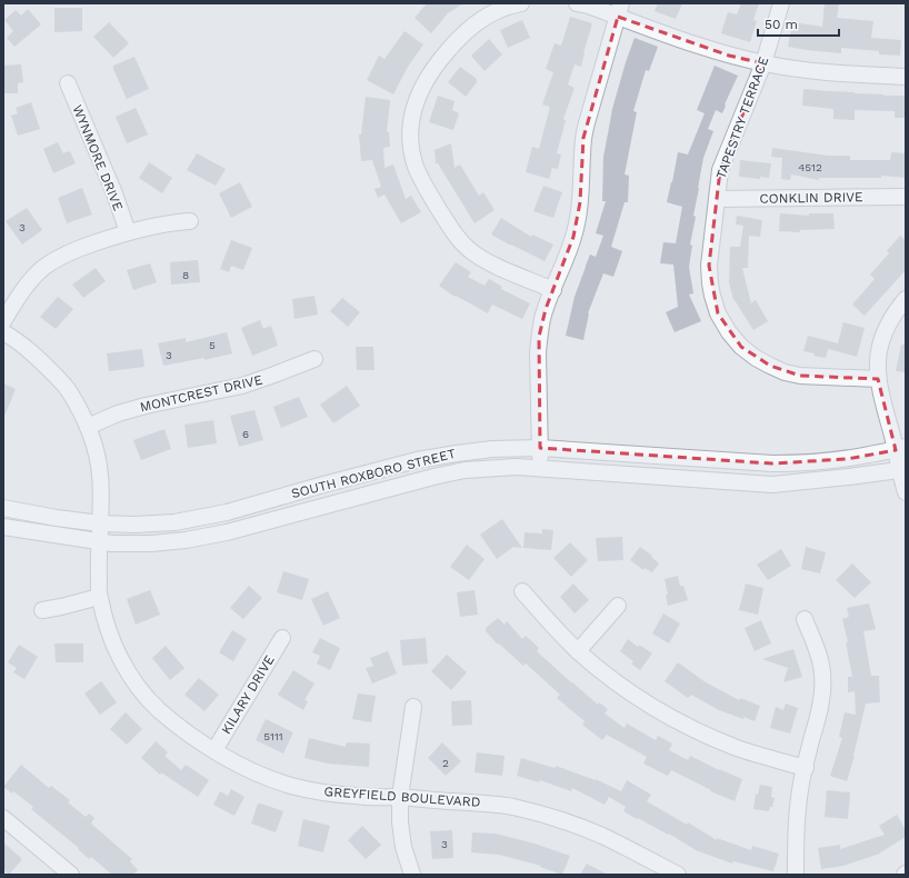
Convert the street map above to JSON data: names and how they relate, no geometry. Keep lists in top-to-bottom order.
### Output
{
  "streets": {
    "street": [
      "TAPESTRY TERRACE",
      "WYNMORE DRIVE",
      "CONKLIN DRIVE",
      "MONTCREST DRIVE",
      "SOUTH ROXBORO STREET",
      "KILARY DRIVE",
      "GREYFIELD BOULEVARD"
    ]
  },
  "crossings": [
    ["TAPESTRY TERRACE", "CONKLIN DRIVE"],
    ["MONTCREST DRIVE", "GREYFIELD BOULEVARD"],
    ["SOUTH ROXBORO STREET", "GREYFIELD BOULEVARD"],
    ["KILARY DRIVE", "GREYFIELD BOULEVARD"]
  ],
  "house_numbers": [
    "4512",
    "3",
    "8",
    "5",
    "3",
    "6",
    "5111",
    "2",
    "3"
  ],
  "scale_bar": "50 m"
}
